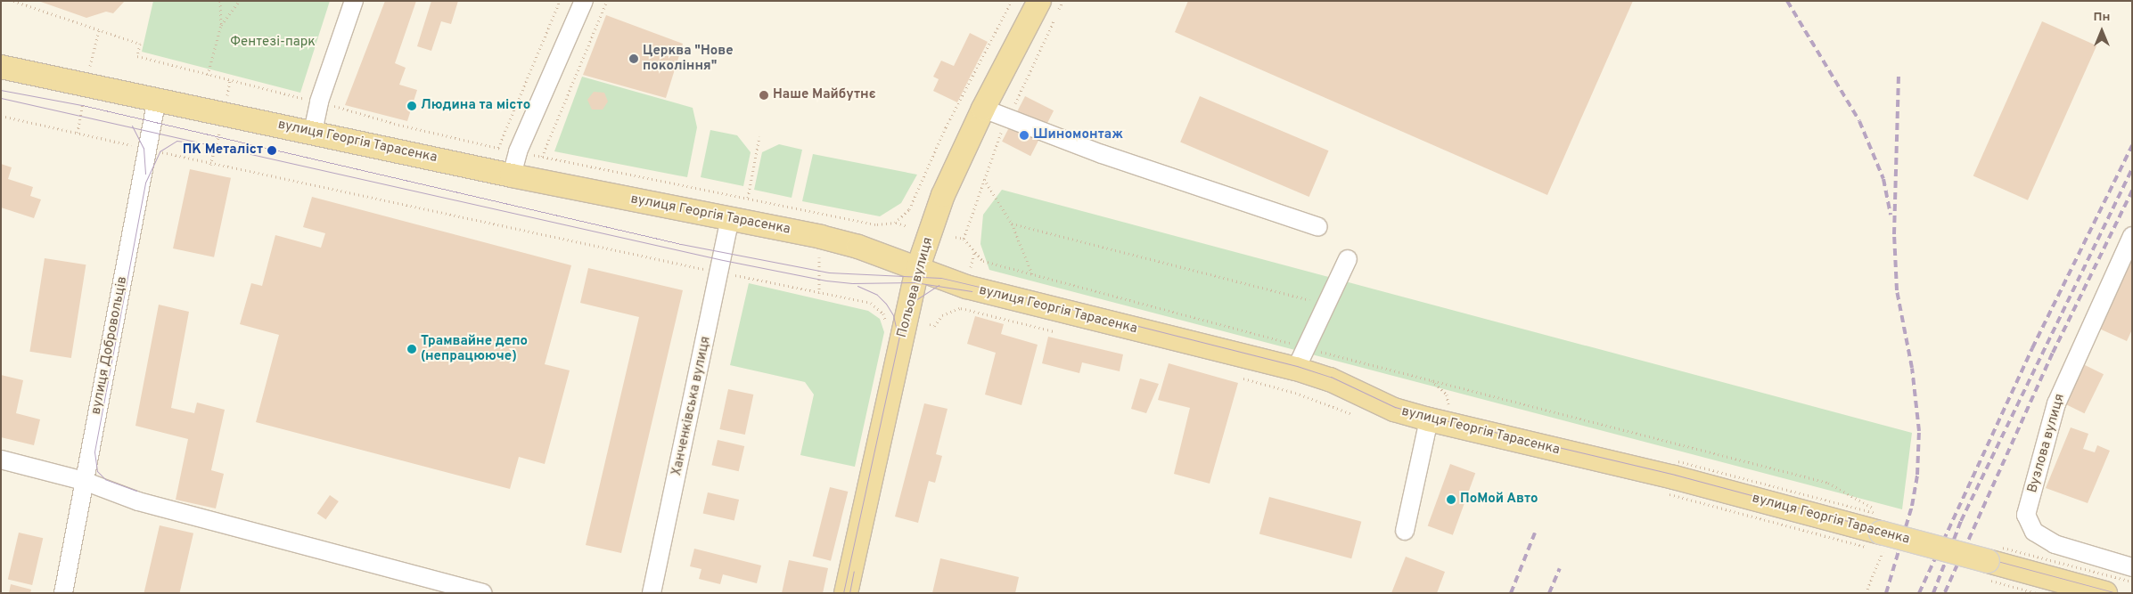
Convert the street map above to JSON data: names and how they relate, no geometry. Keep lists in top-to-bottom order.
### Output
{
  "streets": {
    "main road": ["вулиця Георгія Тарасенка", "Польова вулиця"],
    "street": ["вулиця Добровольців", "Ханченківська вулиця", "Вузлова вулиця"]
  },
  "crossings": [
    ["вулиця Георгія Тарасенка", "Польова вулиця"],
    ["вулиця Георгія Тарасенка", "вулиця Добровольців"],
    ["вулиця Георгія Тарасенка", "Ханченківська вулиця"]
  ],
  "parks": ["Фентезі-парк"],
  "places": [
    "Церква \"Нове покоління\"",
    "Наше Майбутнє",
    "Людина та місто",
    "Шиномонтаж",
    "ПК Металіст",
    "Трамвайне депо (непрацююче)",
    "ПоМой Авто"
  ],
  "north": "top"
}
